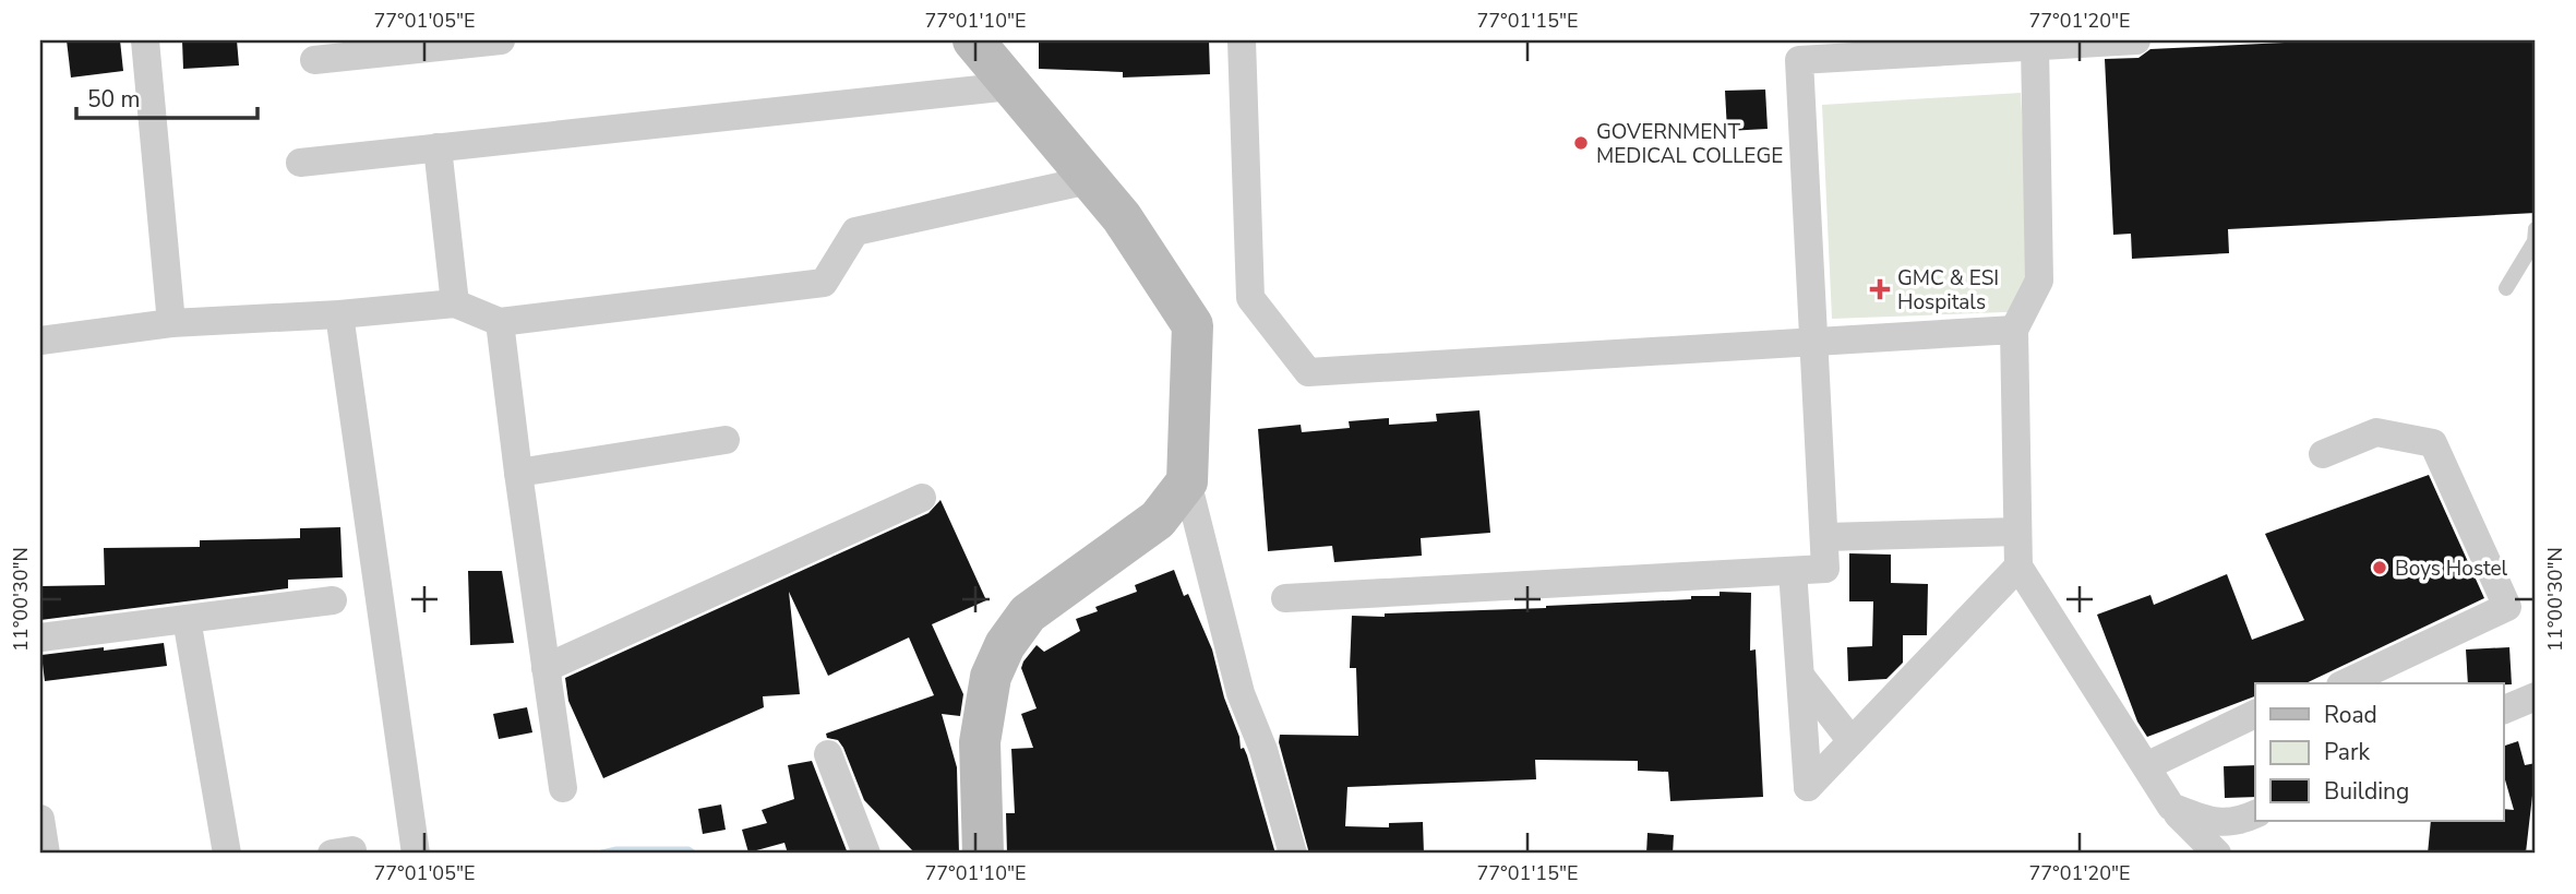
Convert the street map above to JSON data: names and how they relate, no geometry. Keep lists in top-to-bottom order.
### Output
{
  "places": {
    "other": ["GOVERNMENT MEDICAL COLLEGE", "Boys Hostel"],
    "health": ["GMC & ESI Hospitals"]
  },
  "legend": ["Road", "Park", "Building"],
  "scale_bar": "50 m",
  "coordinates": [
    "77°01'05\"E",
    "77°01'10\"E",
    "77°01'15\"E",
    "77°01'20\"E",
    "11°00'30\"N"
  ]
}
